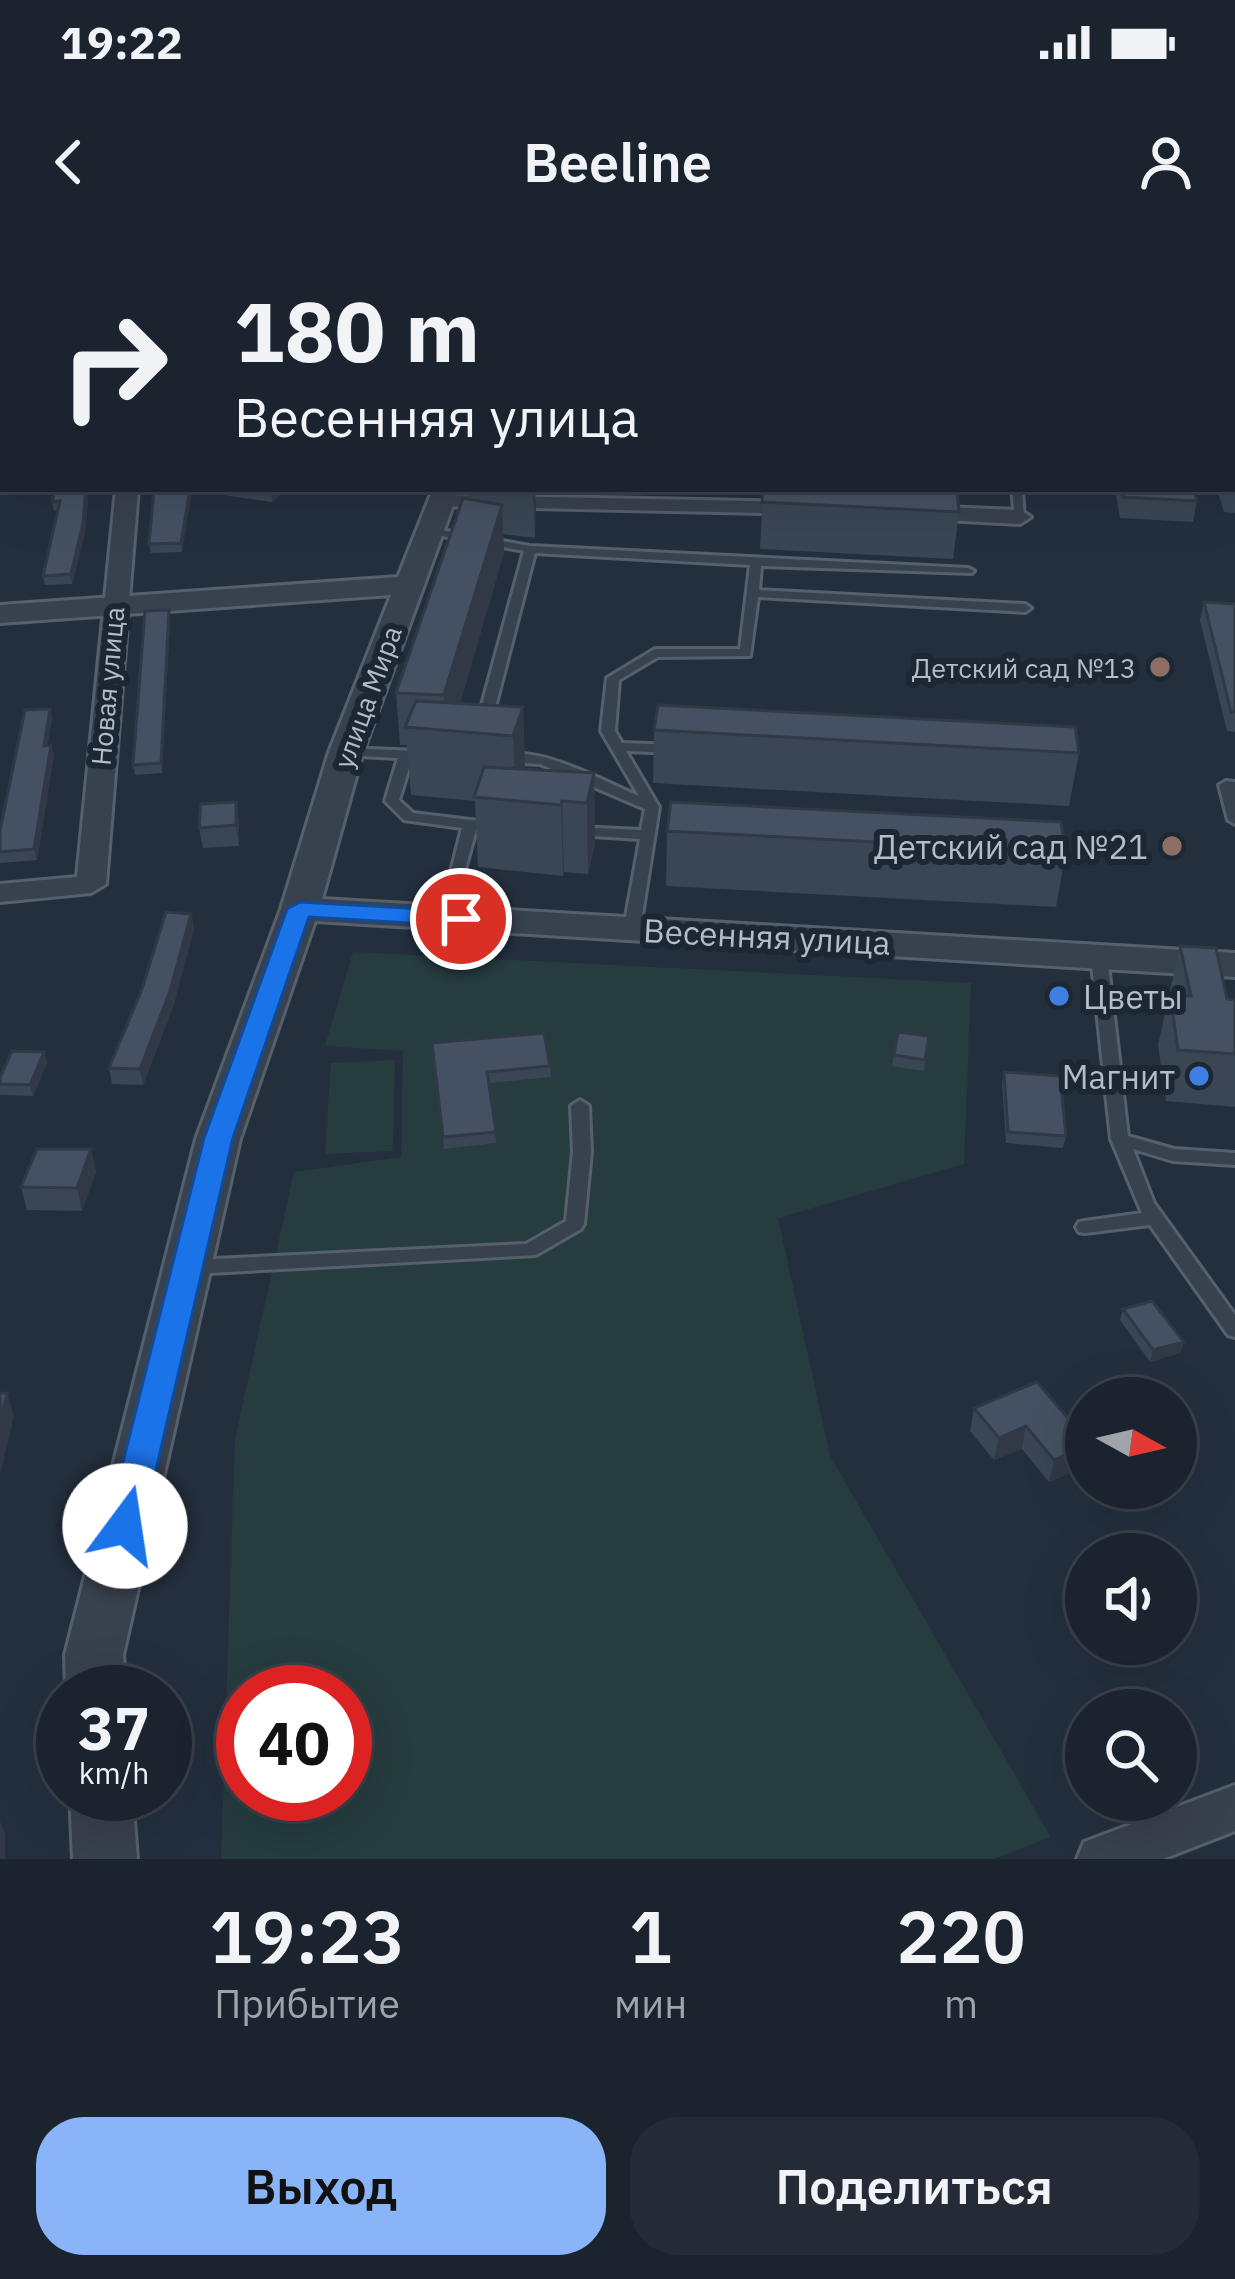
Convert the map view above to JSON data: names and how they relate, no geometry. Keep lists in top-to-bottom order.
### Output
{
  "streets": {
    "street": ["Новая улица", "улица Мира", "Весенняя улица"]
  },
  "crossings": [
    ["улица Мира", "Весенняя улица"]
  ],
  "places": [
    "Детский сад №13",
    "Детский сад №21",
    "Цветы",
    "Магнит"
  ],
  "north": "right",
  "page": {
    "status": "19:22",
    "header": "Beeline",
    "turn": ["180 m", "Весенняя улица"],
    "speed": "37 km/h",
    "limit": "40",
    "eta": [
      "19:23",
      "Прибытие",
      "1",
      "мин",
      "220",
      "m"
    ],
    "buttons": ["Выход", "Поделиться"]
  }
}
